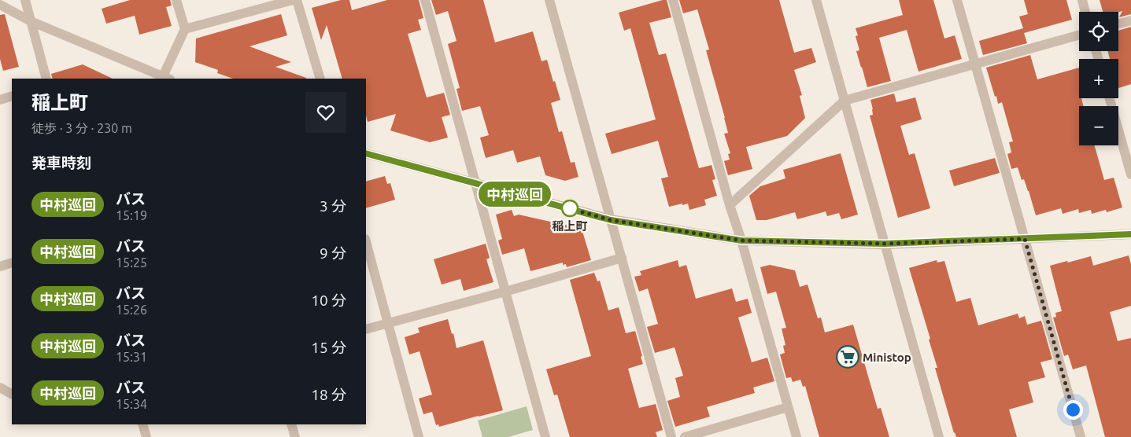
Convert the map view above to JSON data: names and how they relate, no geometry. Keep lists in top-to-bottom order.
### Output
{
  "places": {
    "other": ["稲上町"],
    "supermarket": ["Ministop"]
  },
  "lines": ["bus line 中村巡回"],
  "page": {
    "on_map": "中村巡回",
    "map_buttons": ["+", "−"],
    "heading": [
      ["稲上町", "徒歩 · 3 分 · 230 m"],
      "発車時刻"
    ],
    "list": [
      {
        "mark": "中村巡回",
        "name": "バス",
        "note": "15:19",
        "value": "3 分"
      },
      {
        "mark": "中村巡回",
        "name": "バス",
        "note": "15:25",
        "value": "9 分"
      },
      {
        "mark": "中村巡回",
        "name": "バス",
        "note": "15:26",
        "value": "10 分"
      },
      {
        "mark": "中村巡回",
        "name": "バス",
        "note": "15:31",
        "value": "15 分"
      },
      {
        "mark": "中村巡回",
        "name": "バス",
        "note": "15:34",
        "value": "18 分"
      }
    ]
  }
}
